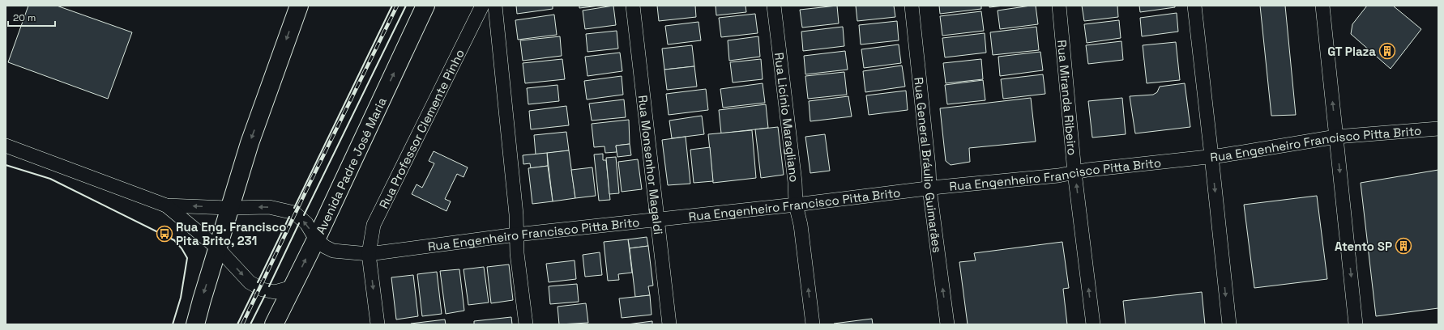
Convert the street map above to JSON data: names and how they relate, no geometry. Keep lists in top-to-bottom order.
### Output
{
  "streets": {
    "main road": ["Avenida Padre José Maria"],
    "street": [
      "Rua Miranda Ribeiro",
      "Rua Licínio Maragliano",
      "Rua Professor Clemente Pinho",
      "Rua Engenheiro Francisco Pitta Brito",
      "Rua Monsenhor Magaldi",
      "Rua General Bráulio Guimarães"
    ]
  },
  "crossings": [
    ["Rua Miranda Ribeiro", "Rua Engenheiro Francisco Pitta Brito"],
    ["Rua Licínio Maragliano", "Rua Engenheiro Francisco Pitta Brito"],
    ["Rua Professor Clemente Pinho", "Rua Engenheiro Francisco Pitta Brito"],
    ["Rua Engenheiro Francisco Pitta Brito", "Avenida Padre José Maria"],
    ["Rua Engenheiro Francisco Pitta Brito", "Rua Monsenhor Magaldi"],
    ["Rua Engenheiro Francisco Pitta Brito", "Rua General Bráulio Guimarães"]
  ],
  "one_way": ["Rua Miranda Ribeiro", "Rua Licínio Maragliano", "Rua General Bráulio Guimarães"],
  "places": {
    "building": ["GT Plaza", "Atento SP"],
    "bus stop": ["Rua Eng. Francisco Pita Brito, 231"]
  },
  "scale_bar": "20 m"
}
